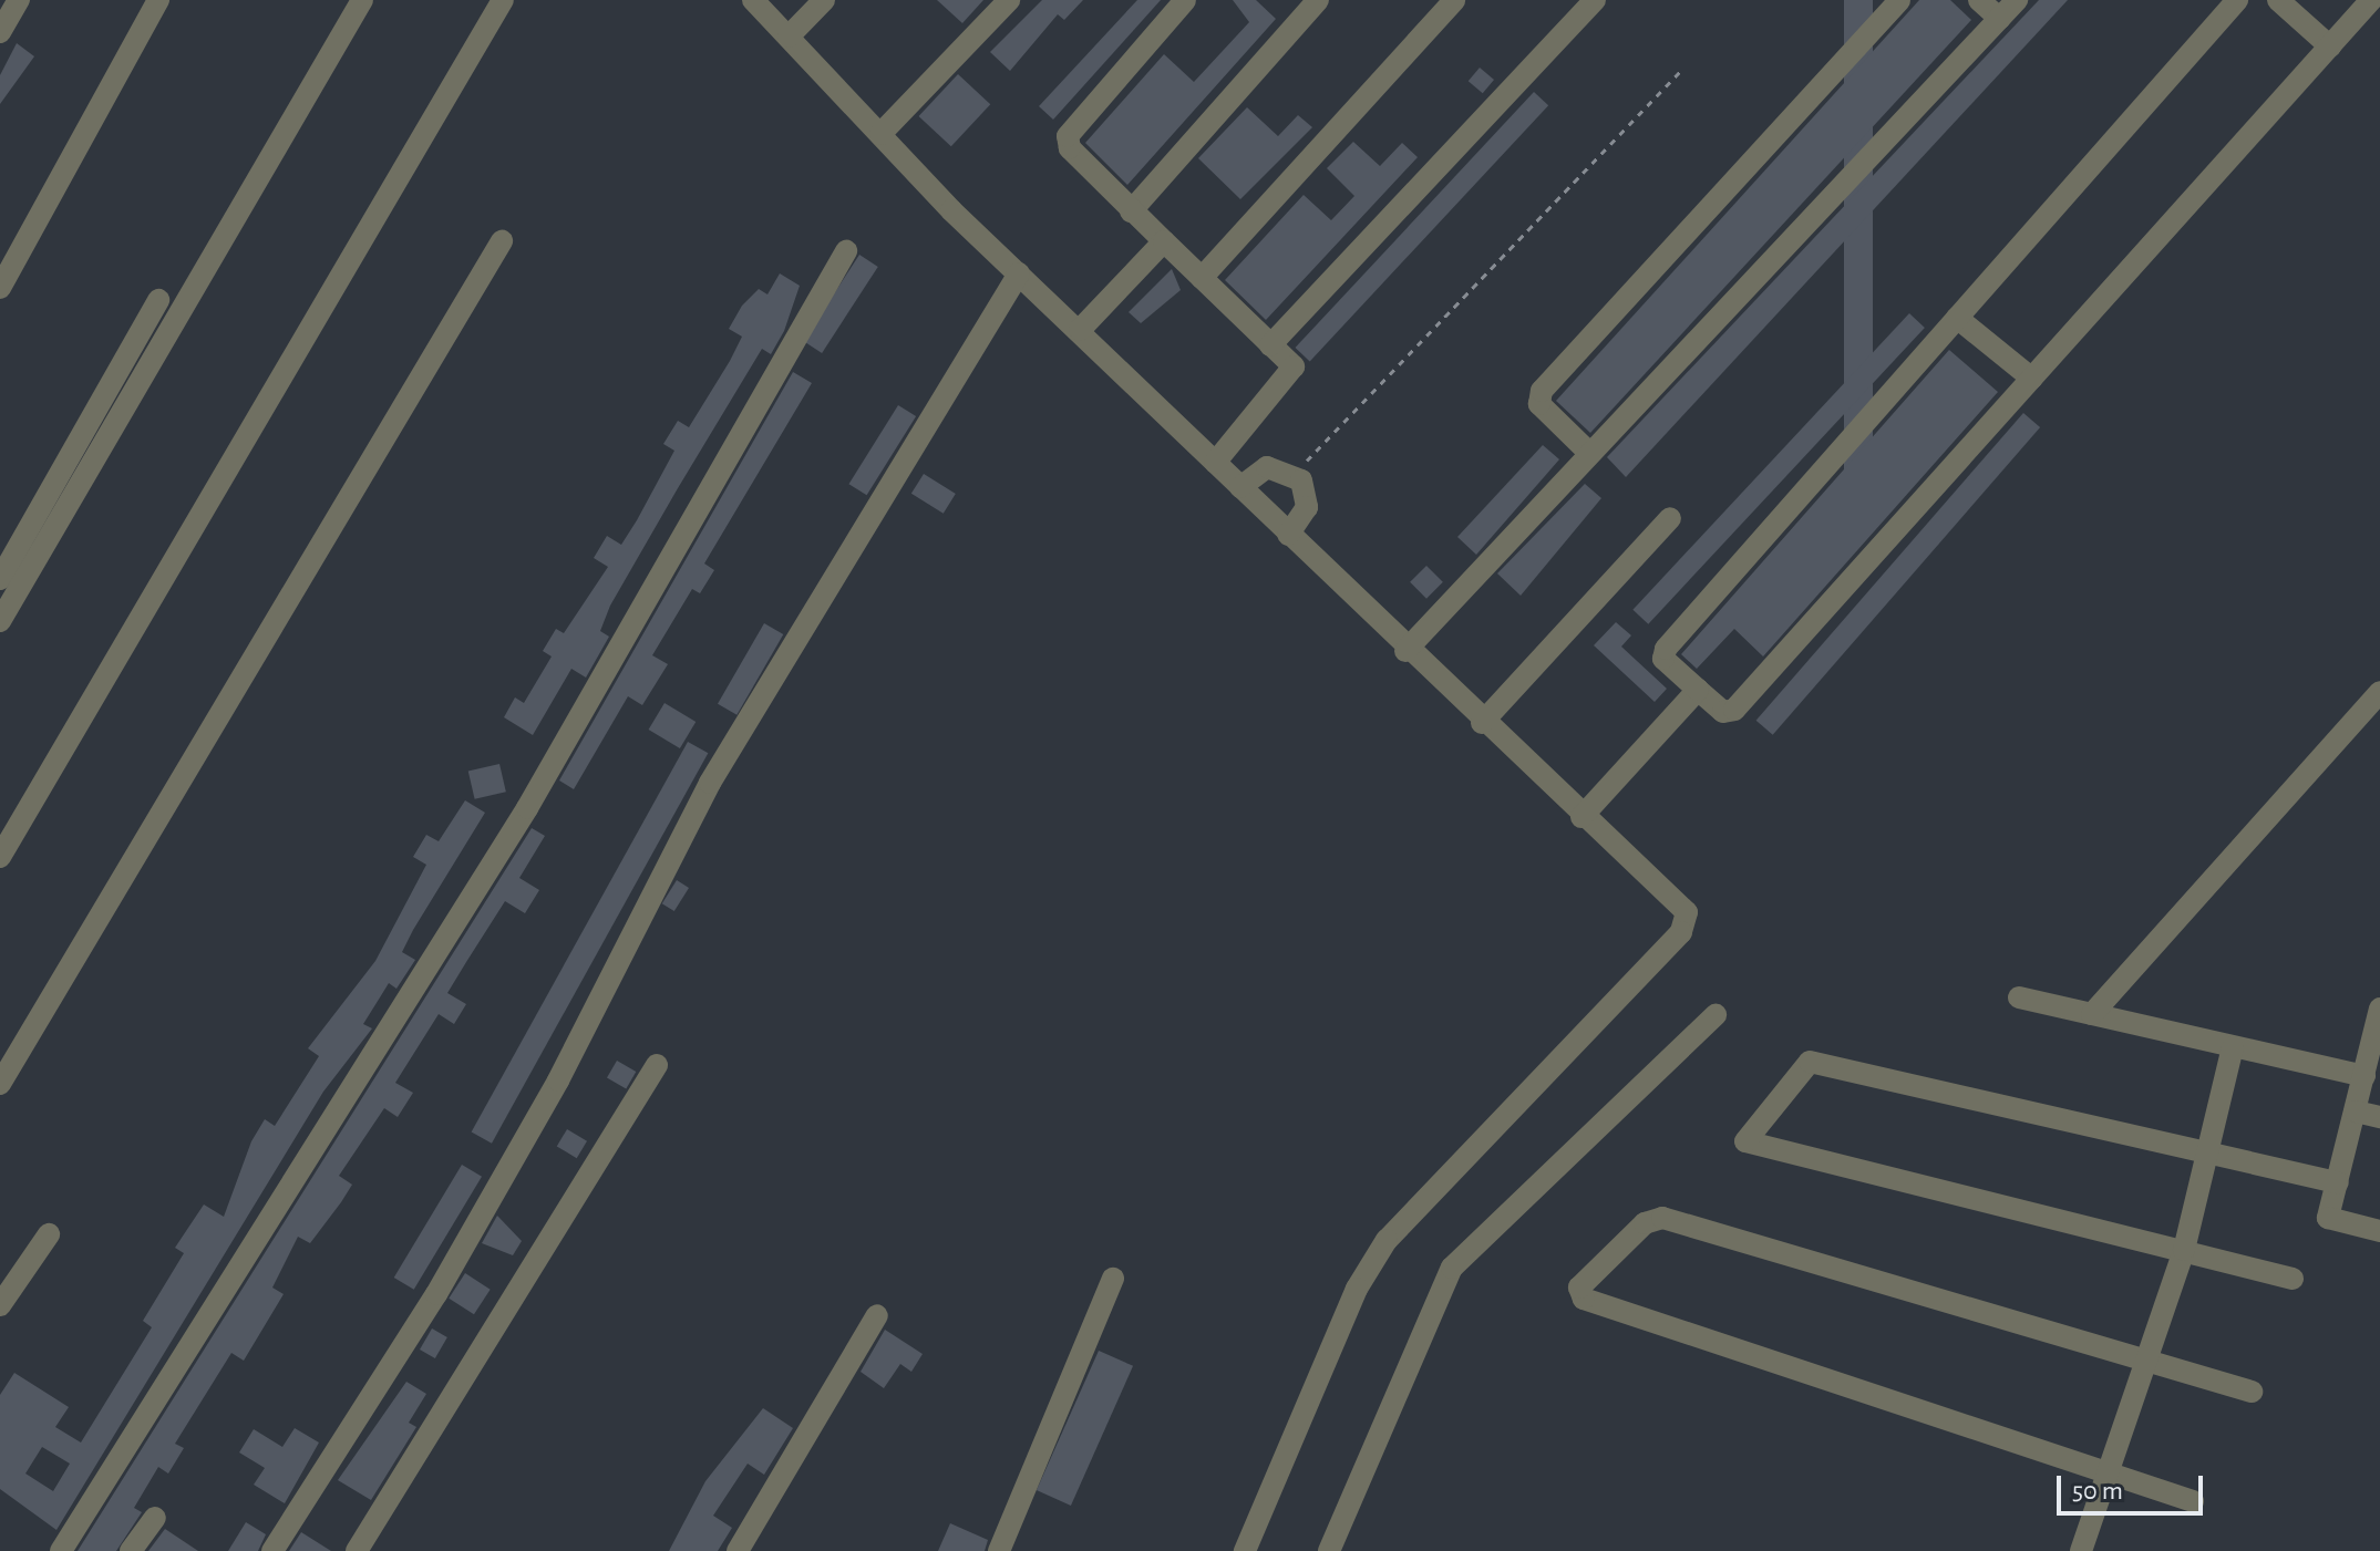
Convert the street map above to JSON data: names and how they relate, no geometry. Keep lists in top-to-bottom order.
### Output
{
  "scale_bar": "50 m"
}
